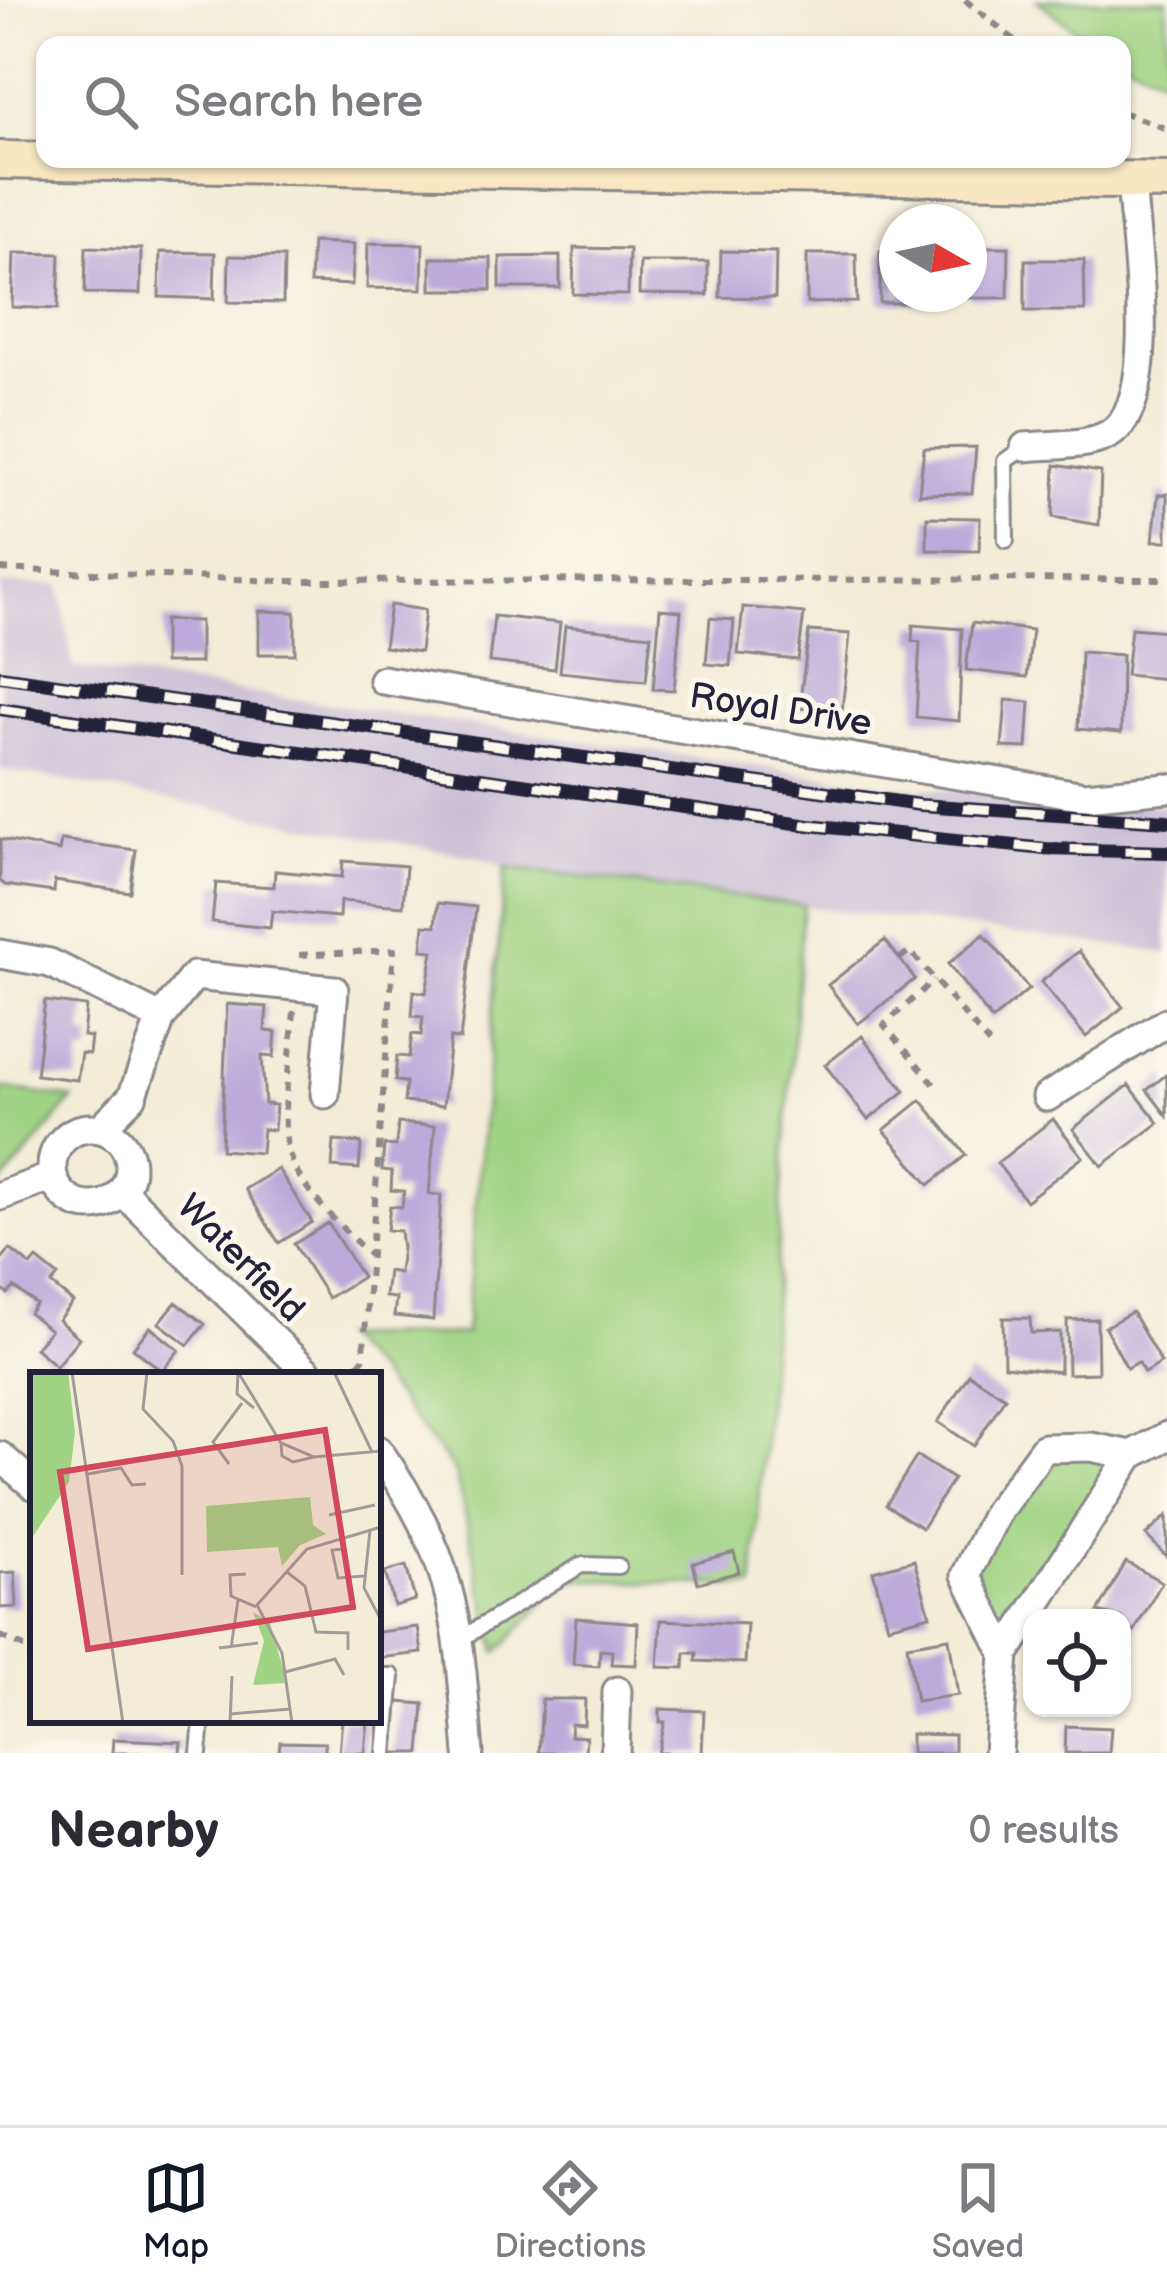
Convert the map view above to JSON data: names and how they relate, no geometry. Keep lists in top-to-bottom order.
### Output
{
  "streets": {
    "street": ["Royal Drive", "Waterfield"]
  },
  "north": "right",
  "page": {
    "search": "Search here",
    "heading": ["Nearby", "0 results"],
    "nav": ["Map", "Directions", "Saved"]
  }
}
